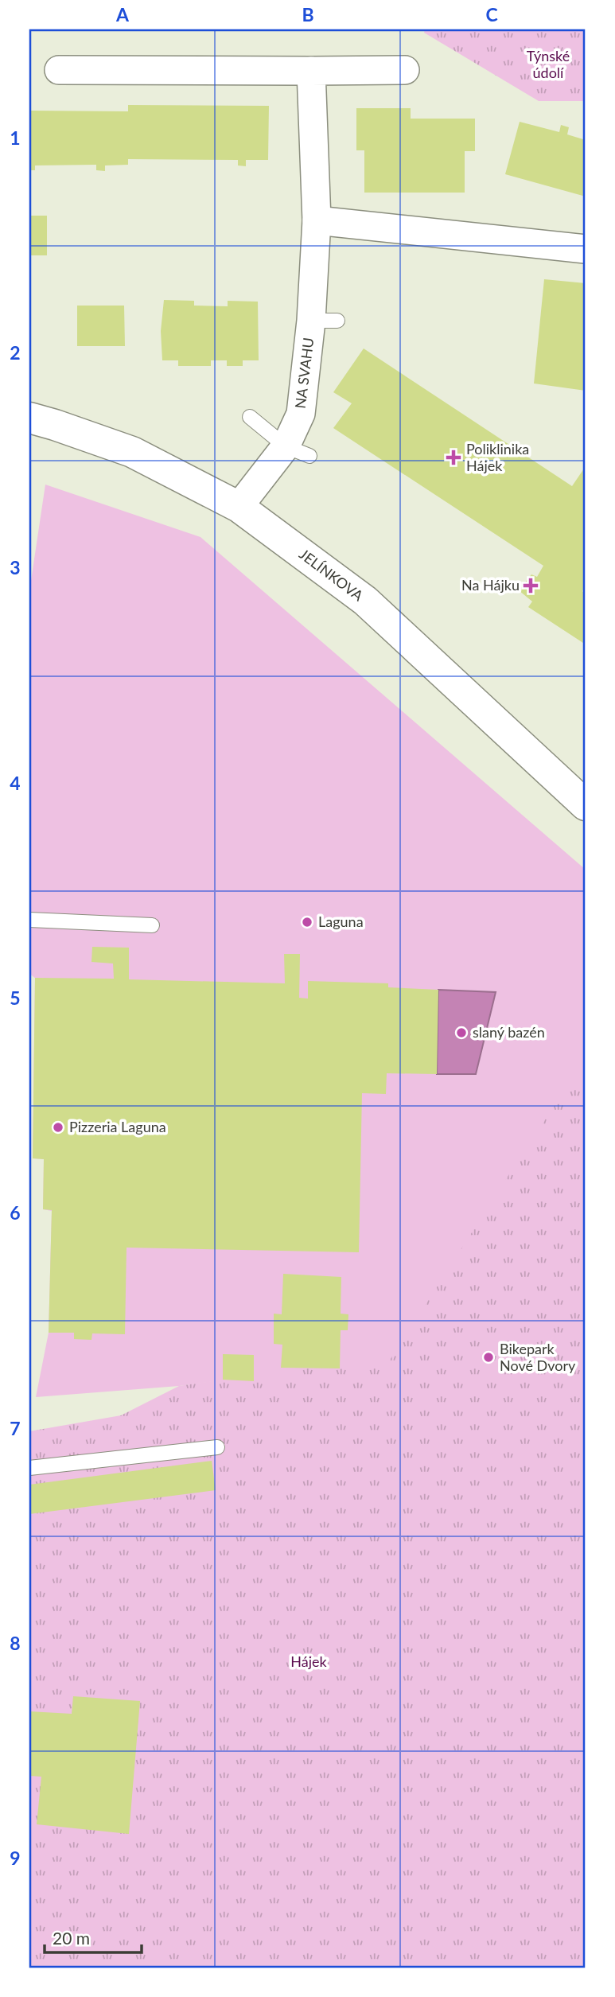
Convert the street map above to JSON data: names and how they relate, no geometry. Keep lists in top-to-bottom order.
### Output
{
  "streets": {
    "street": ["NA SVAHU", "JELÍNKOVA"]
  },
  "crossings": [
    ["NA SVAHU", "JELÍNKOVA"]
  ],
  "parks": ["Týnské údolí", "Hájek"],
  "places": {
    "health": ["Poliklinika Hájek", "Na Hájku"],
    "other": [
      "Laguna",
      "slaný bazén",
      "Pizzeria Laguna",
      "Bikepark Nové Dvory"
    ]
  },
  "scale_bar": "20 m",
  "grid": {
    "columns": ["A", "B", "C"],
    "rows": [
      "1",
      "2",
      "3",
      "4",
      "5",
      "6",
      "7",
      "8",
      "9"
    ]
  }
}
